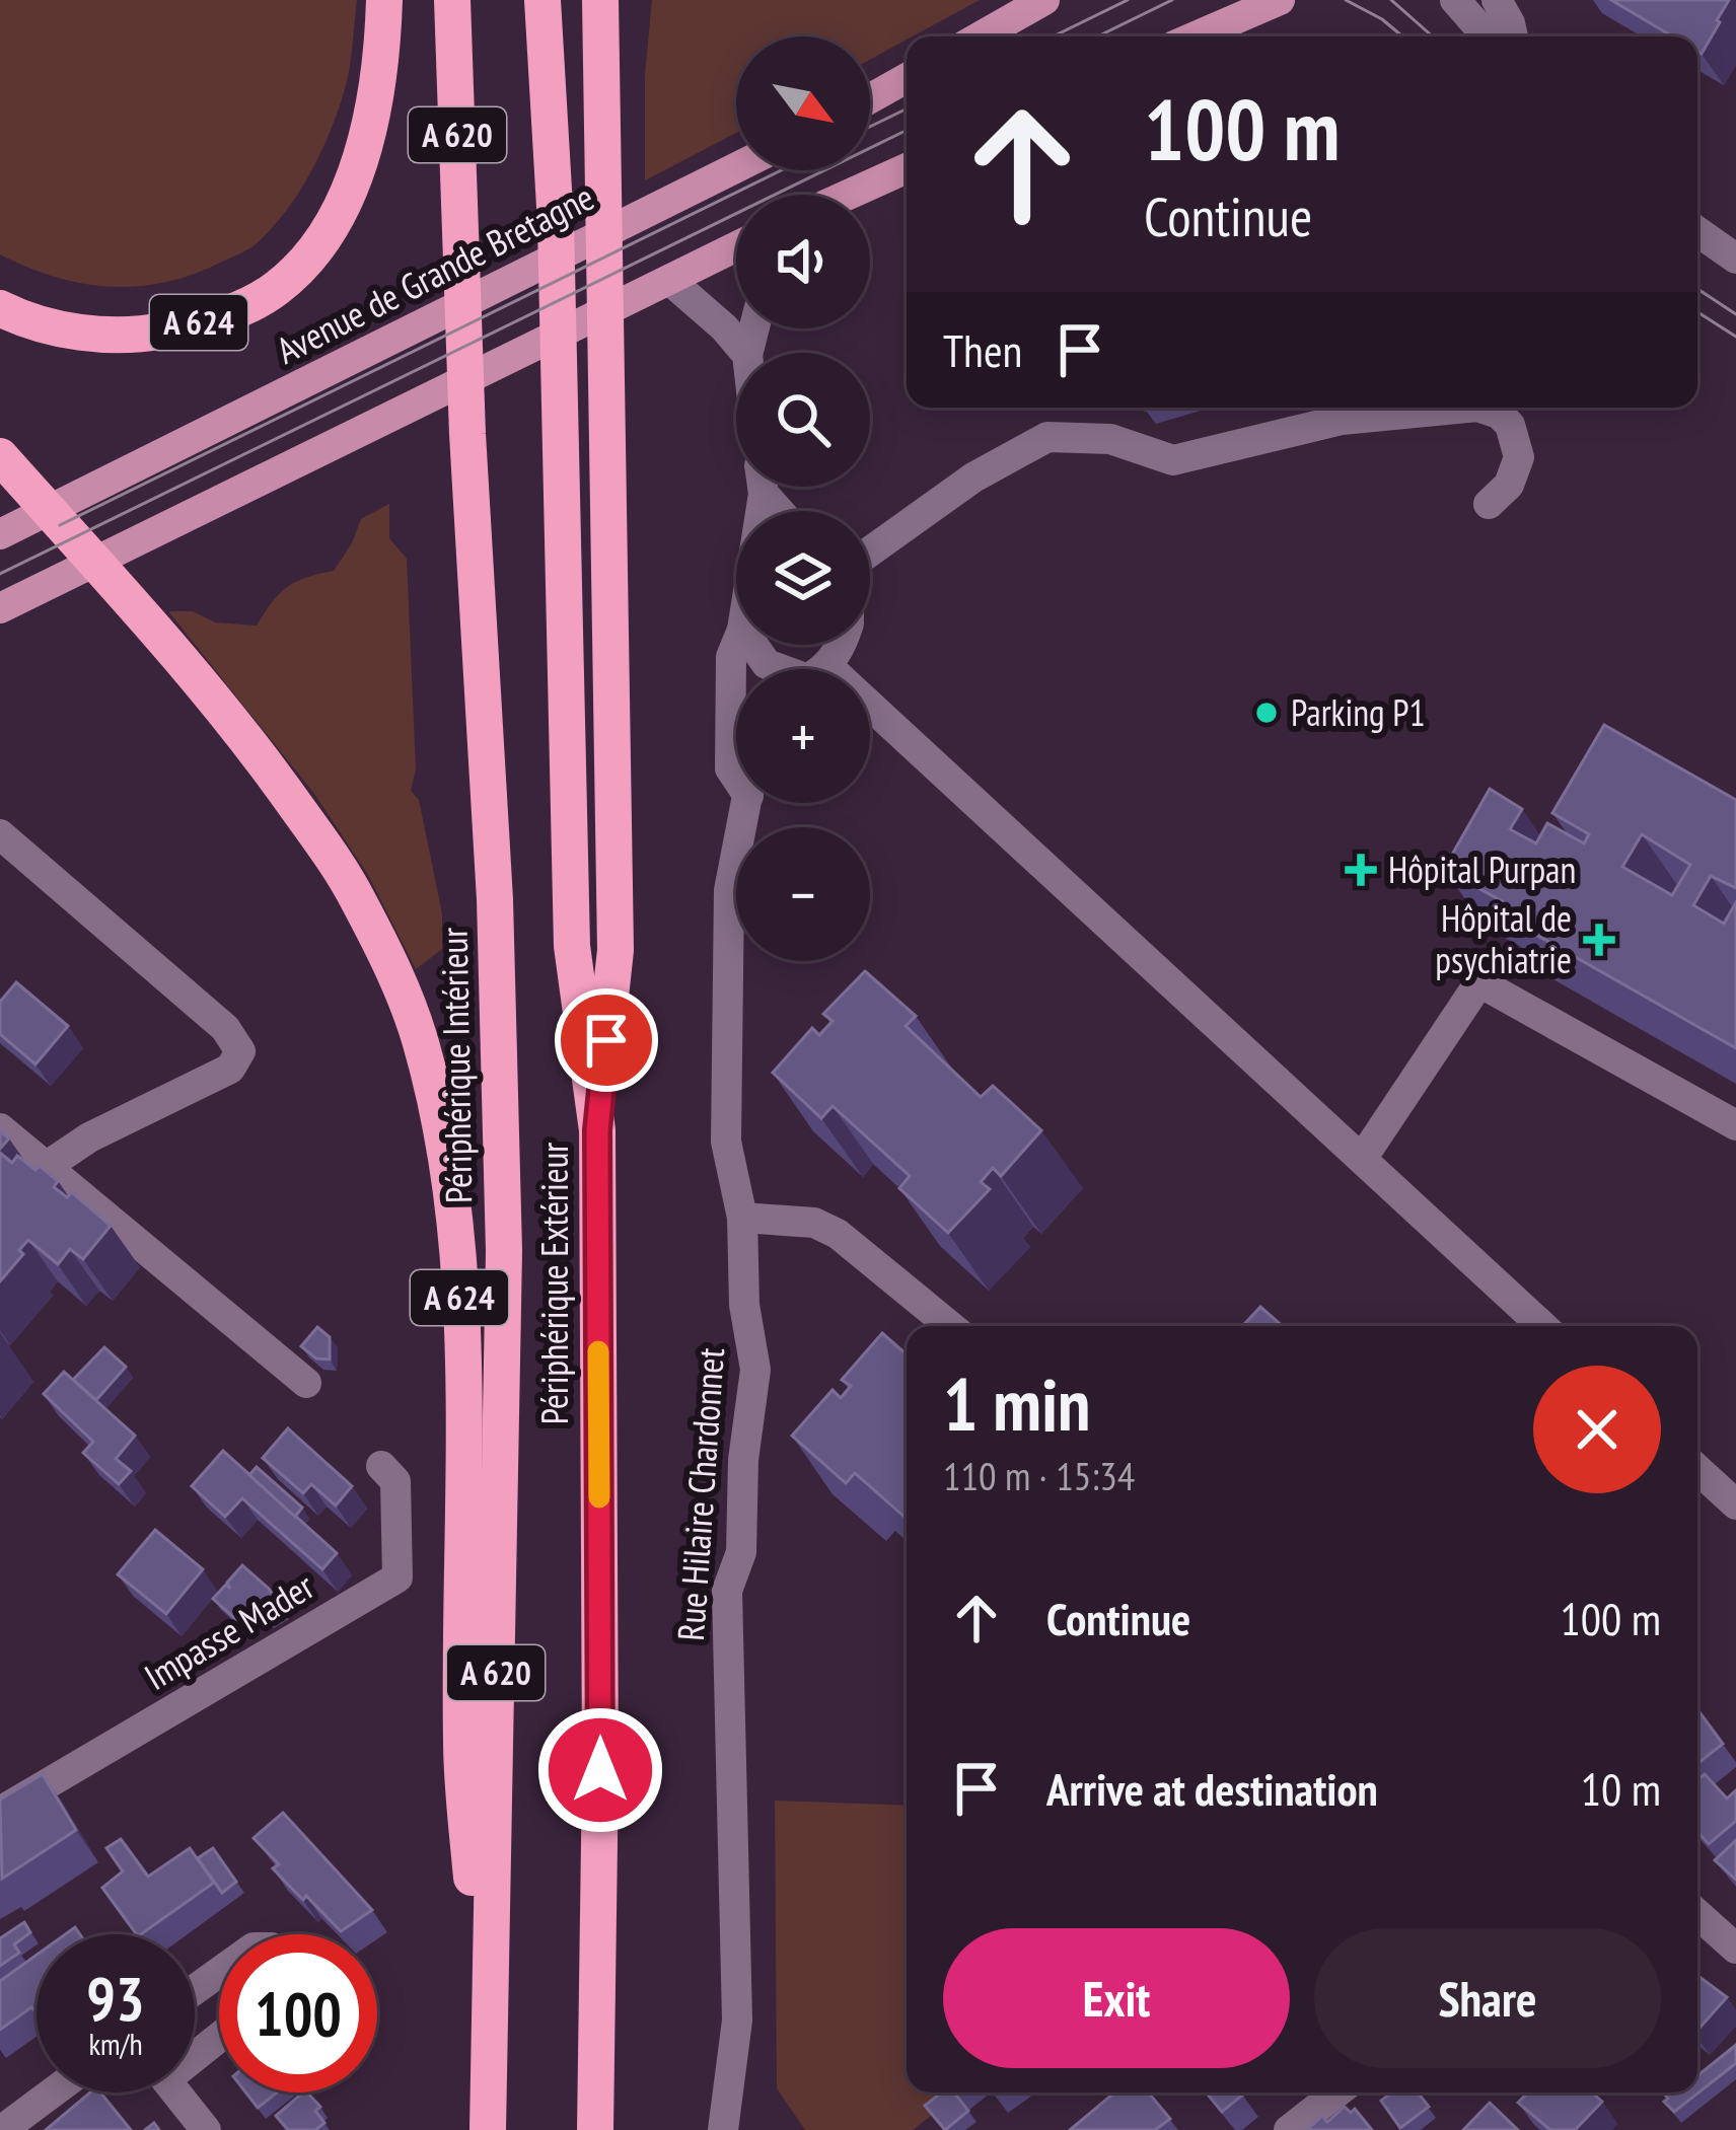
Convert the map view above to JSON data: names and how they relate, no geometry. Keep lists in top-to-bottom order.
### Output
{
  "streets": {
    "highway": [
      "A 620",
      "A 624",
      "Périphérique Intérieur",
      "Périphérique Extérieur"
    ],
    "main road": ["Avenue de Grande Bretagne"],
    "street": ["Rue Hilaire Chardonnet", "Impasse Mader"]
  },
  "crossings": [
    ["A 624", "Périphérique Intérieur"]
  ],
  "places": {
    "other": ["Parking P1"],
    "health": ["Hôpital Purpan", "Hôpital de psychiatrie"]
  },
  "north": "bottom right",
  "page": {
    "map_buttons": ["+", "−"],
    "turn": ["100 m", "Continue"],
    "then": "Then",
    "heading": ["1 min", "110 m · 15:34"],
    "list": [
      {
        "name": "Continue",
        "value": "100 m"
      },
      {
        "name": "Arrive at destination",
        "value": "10 m"
      }
    ],
    "buttons": ["Exit", "Share"],
    "speed": "93 km/h",
    "limit": "100"
  }
}
